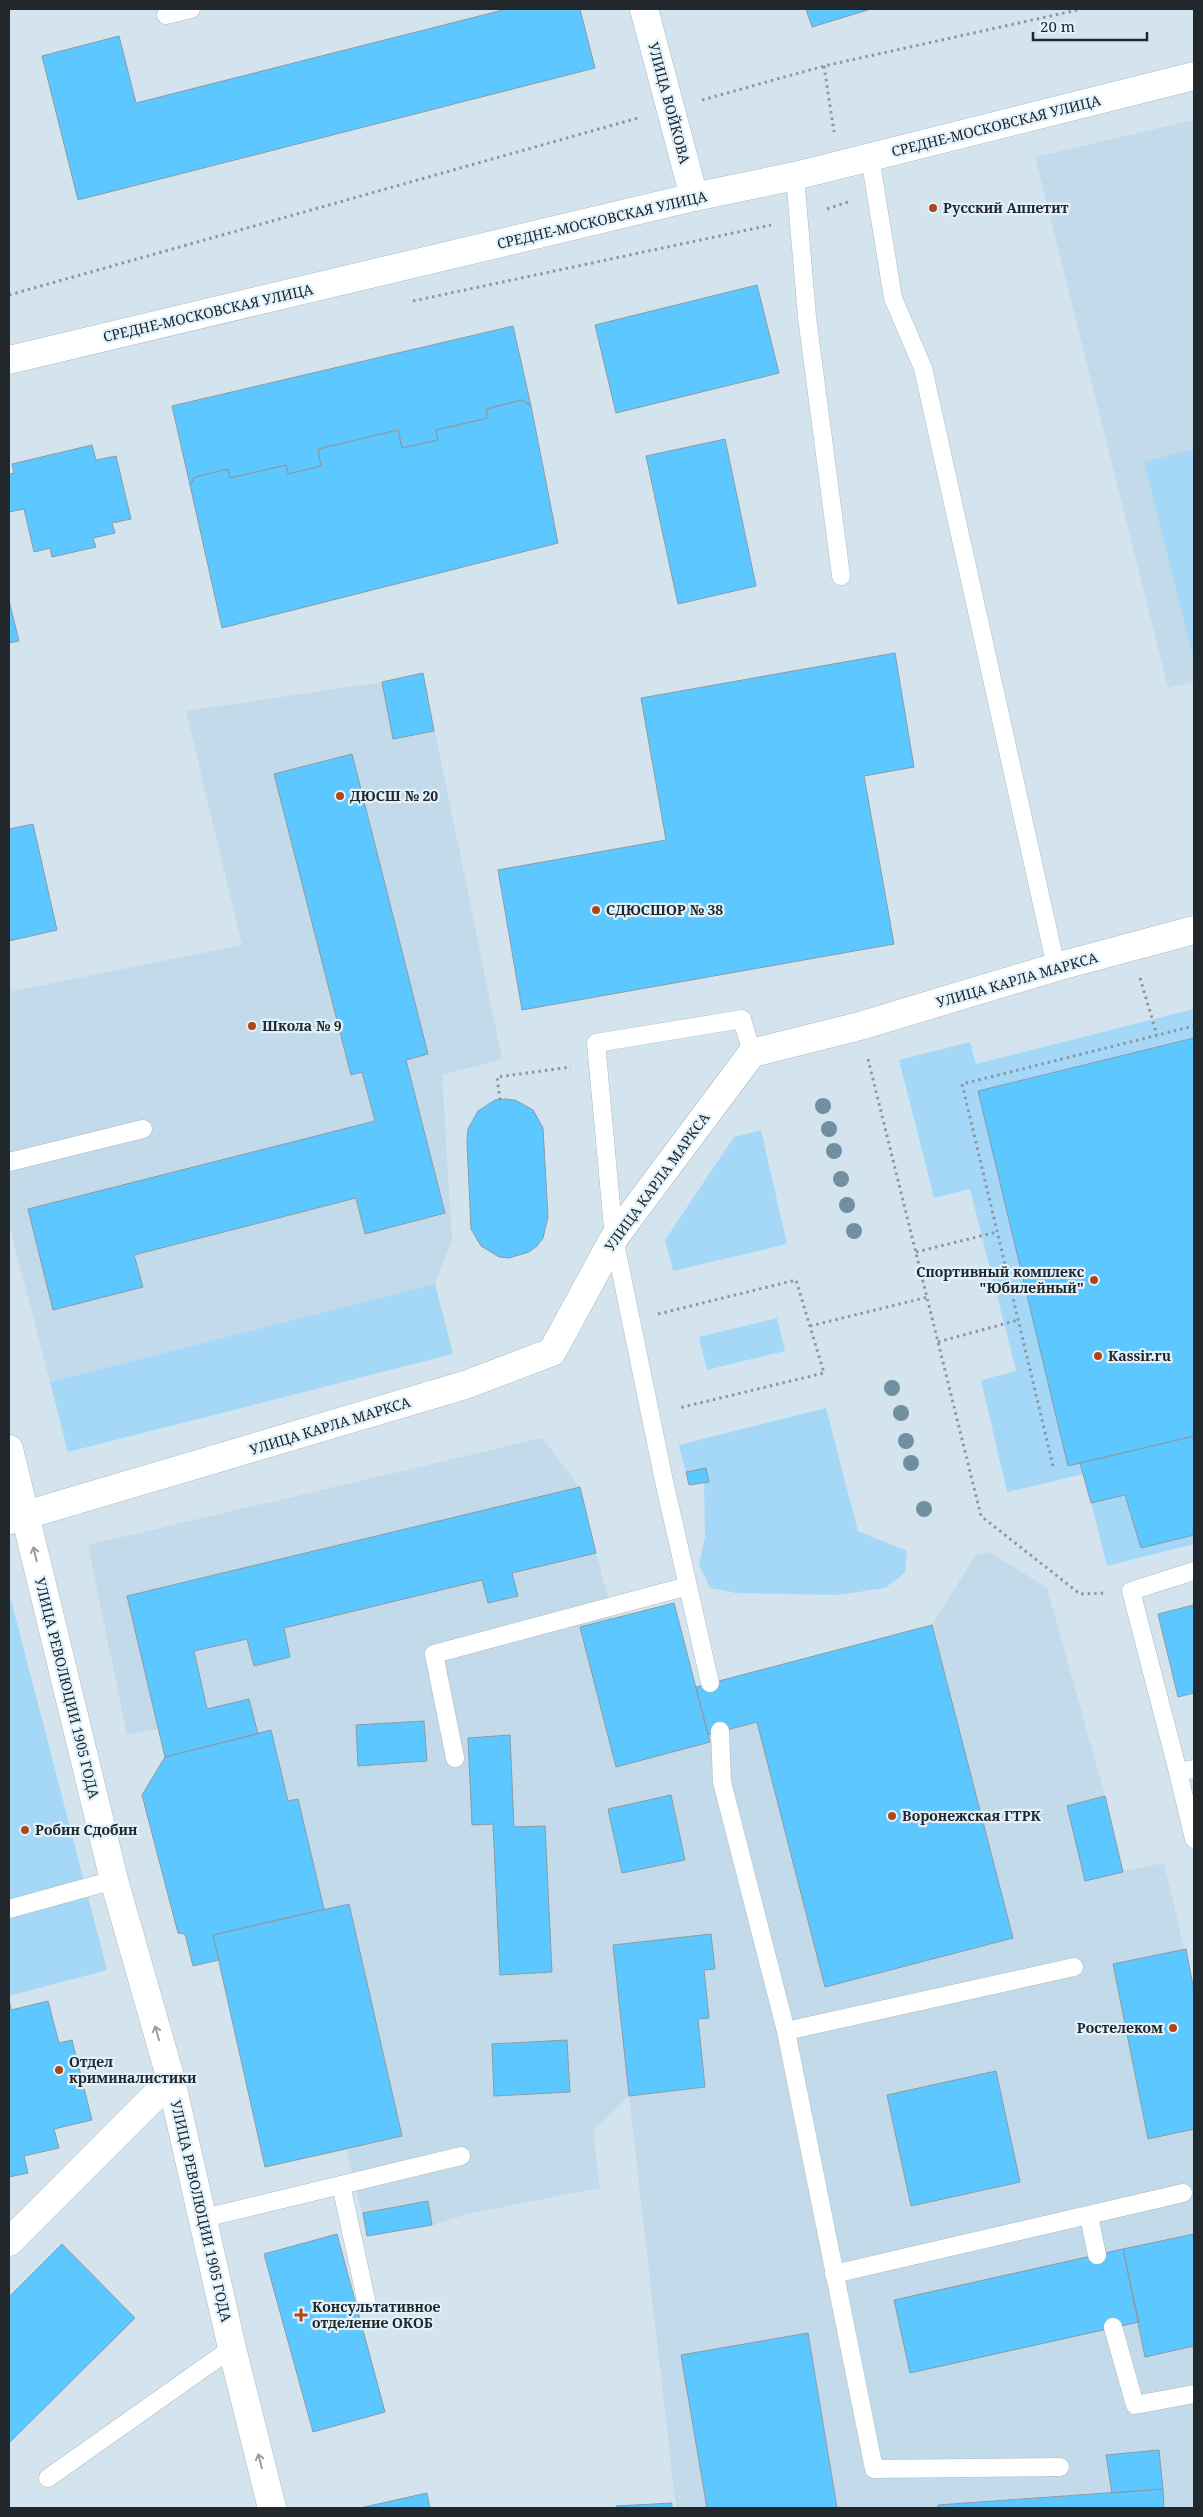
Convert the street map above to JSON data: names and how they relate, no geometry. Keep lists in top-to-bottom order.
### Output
{
  "streets": {
    "street": [
      "УЛИЦА ВОЙКОВА",
      "СРЕДНЕ-МОСКОВСКАЯ УЛИЦА",
      "УЛИЦА КАРЛА МАРКСА",
      "УЛИЦА РЕВОЛЮЦИИ 1905 ГОДА"
    ]
  },
  "crossings": [
    ["УЛИЦА ВОЙКОВА", "СРЕДНЕ-МОСКОВСКАЯ УЛИЦА"],
    ["УЛИЦА КАРЛА МАРКСА", "УЛИЦА РЕВОЛЮЦИИ 1905 ГОДА"]
  ],
  "one_way": ["УЛИЦА РЕВОЛЮЦИИ 1905 ГОДА"],
  "places": {
    "other": [
      "Русский Аппетит",
      "ДЮСШ № 20",
      "СДЮСШОР № 38",
      "Школа № 9",
      "Спортивный комплекс \"Юбилейный\"",
      "Kassir.ru",
      "Воронежская ГТРК",
      "Робин Сдобин",
      "Ростелеком",
      "Отдел криминалистики"
    ],
    "health": ["Консультативное отделение ОКОБ"]
  },
  "scale_bar": "20 m"
}
